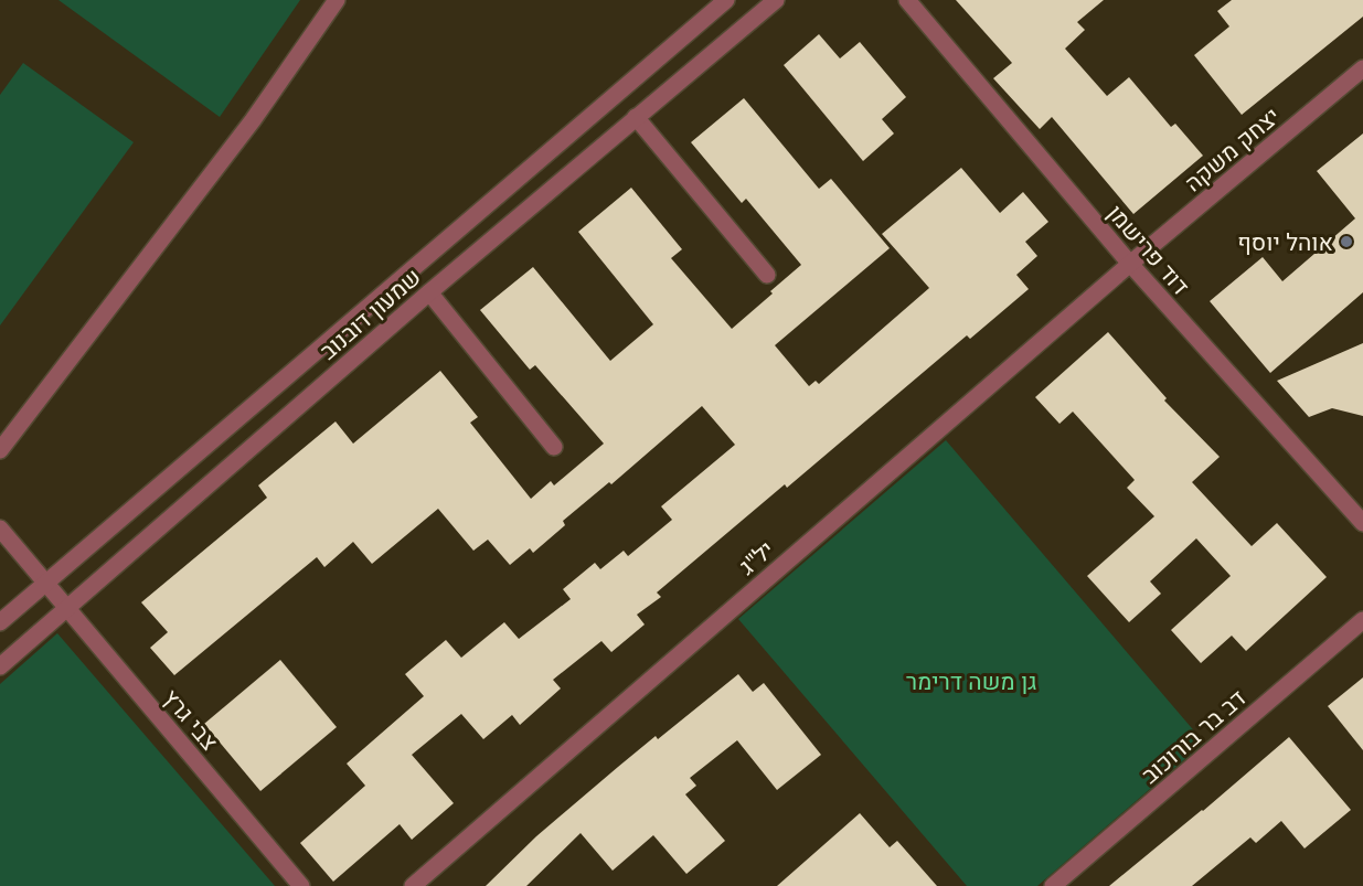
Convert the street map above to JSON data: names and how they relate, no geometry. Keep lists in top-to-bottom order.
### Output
{
  "streets": {
    "street": [
      "יצחק משקה",
      "דוד פרישמן",
      "שמעון דובנוב",
      "יל\"ג",
      "צבי גרץ",
      "דב בר בורוכוב"
    ]
  },
  "crossings": [
    ["יצחק משקה", "דוד פרישמן"],
    ["יצחק משקה", "יל\"ג"],
    ["דוד פרישמן", "יל\"ג"],
    ["שמעון דובנוב", "צבי גרץ"]
  ],
  "parks": ["גן משה דרימר"],
  "places": ["אוהל יוסף"]
}
